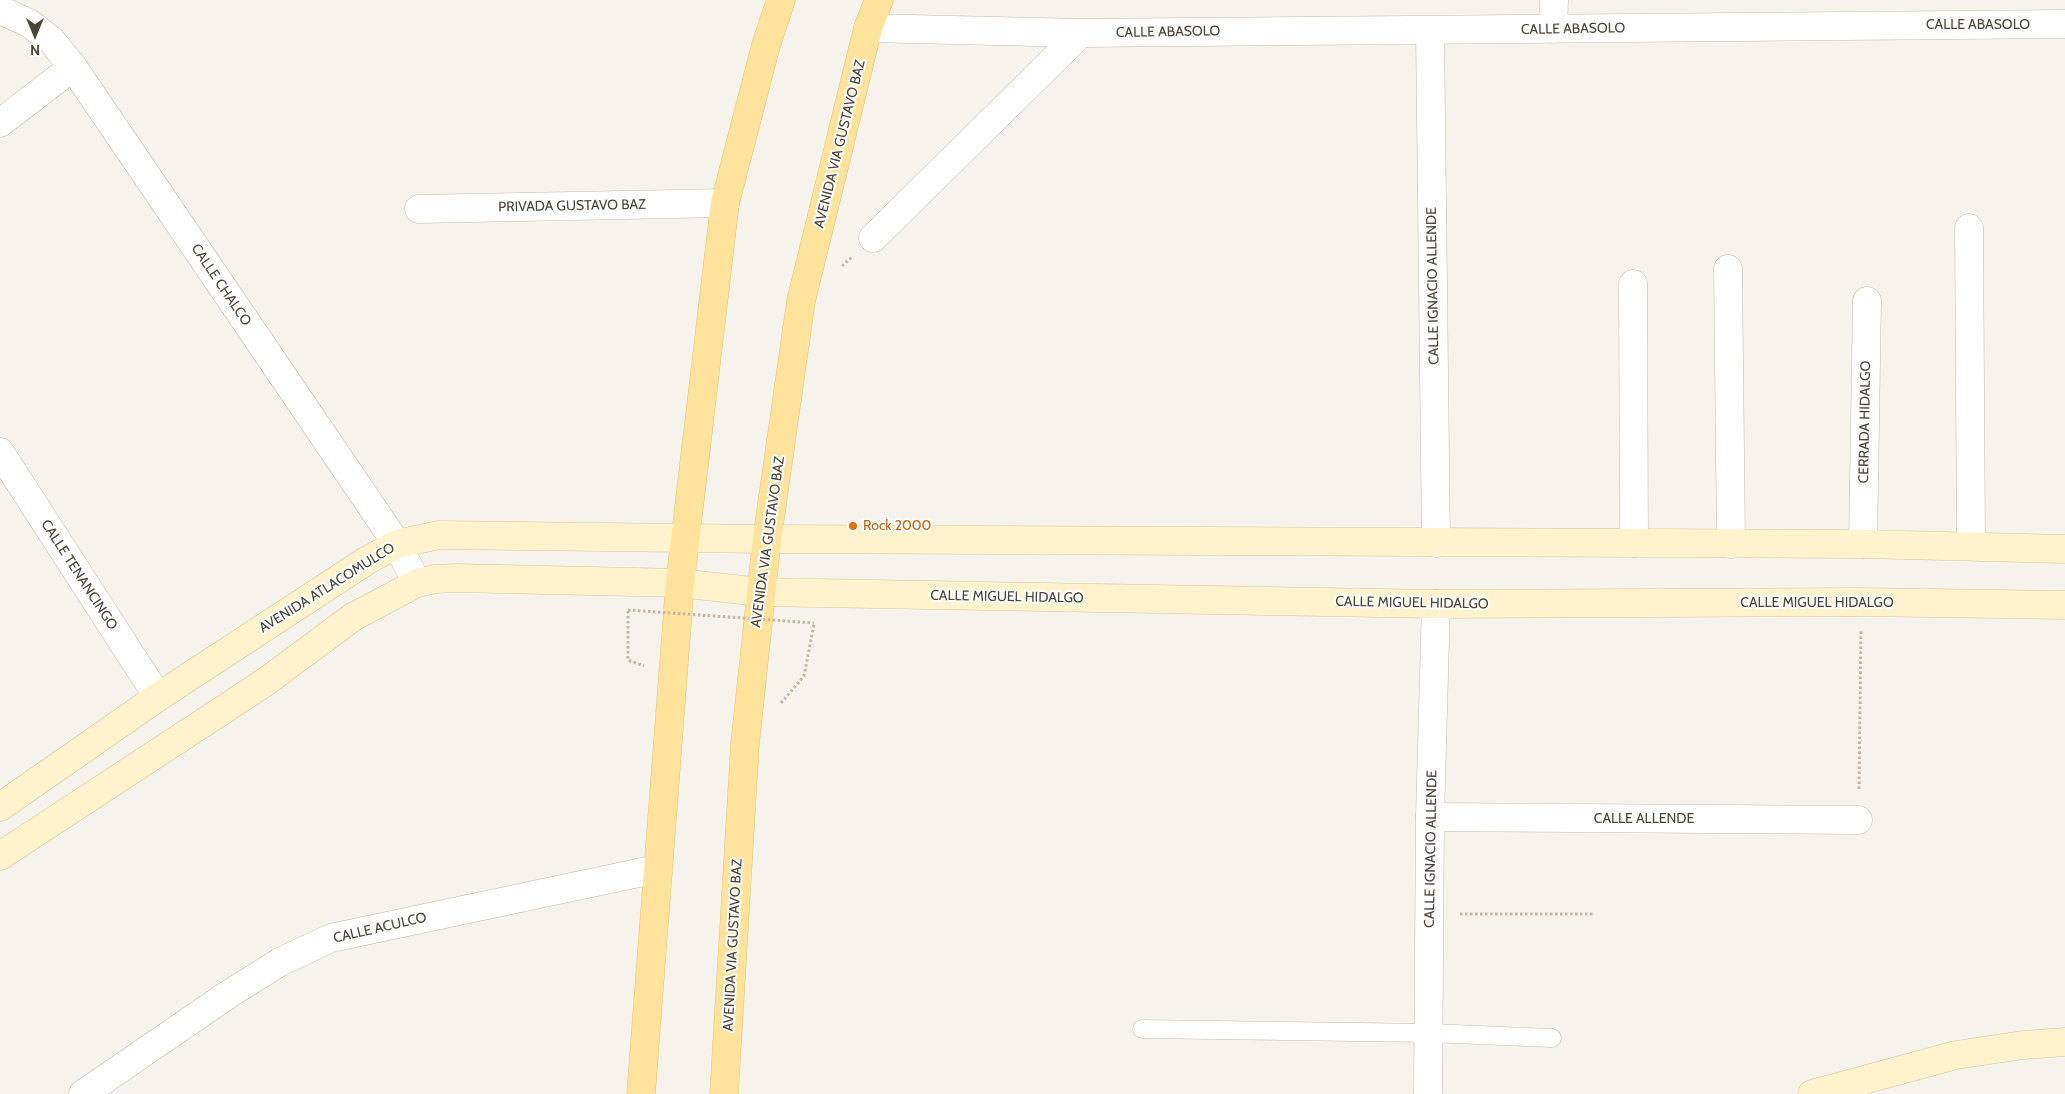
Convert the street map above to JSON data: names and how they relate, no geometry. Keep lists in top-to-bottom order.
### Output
{
  "streets": {
    "main road": ["AVENIDA VIA GUSTAVO BAZ", "AVENIDA ATLACOMULCO", "CALLE MIGUEL HIDALGO"],
    "street": [
      "CALLE ABASOLO",
      "PRIVADA GUSTAVO BAZ",
      "CALLE CHALCO",
      "CALLE IGNACIO ALLENDE",
      "CERRADA HIDALGO",
      "CALLE TENANCINGO",
      "CALLE ALLENDE",
      "CALLE ACULCO"
    ]
  },
  "crossings": [
    ["CALLE ABASOLO", "AVENIDA VIA GUSTAVO BAZ"],
    ["CALLE ABASOLO", "CALLE IGNACIO ALLENDE"],
    ["AVENIDA VIA GUSTAVO BAZ", "AVENIDA ATLACOMULCO"],
    ["AVENIDA VIA GUSTAVO BAZ", "CALLE MIGUEL HIDALGO"],
    ["CALLE CHALCO", "AVENIDA ATLACOMULCO"],
    ["CALLE IGNACIO ALLENDE", "CALLE MIGUEL HIDALGO"],
    ["CALLE IGNACIO ALLENDE", "CALLE ALLENDE"],
    ["CALLE TENANCINGO", "AVENIDA ATLACOMULCO"]
  ],
  "places": ["Rock 2000"],
  "north": "bottom"
}
